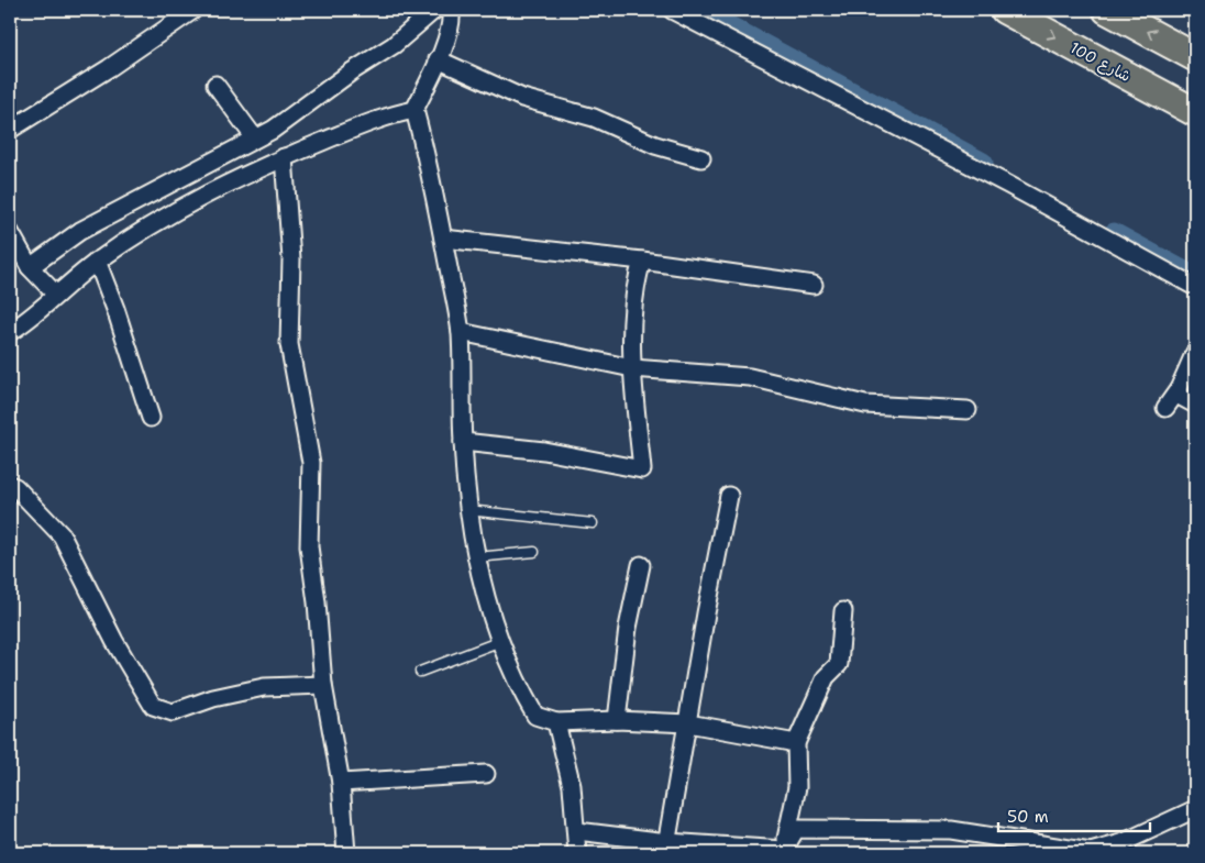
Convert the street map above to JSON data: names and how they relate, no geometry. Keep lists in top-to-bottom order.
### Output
{
  "streets": {
    "main road": ["شارع 100"]
  },
  "scale_bar": "50 m"
}
